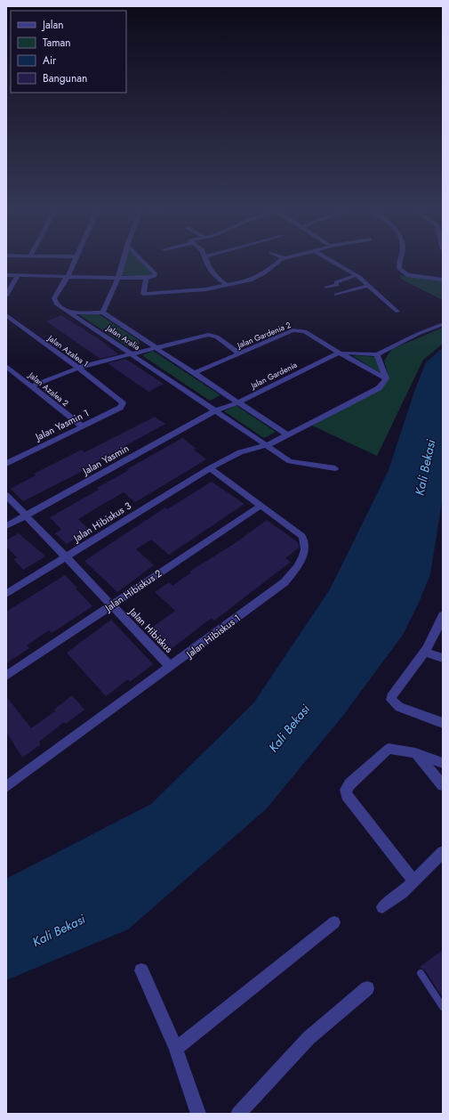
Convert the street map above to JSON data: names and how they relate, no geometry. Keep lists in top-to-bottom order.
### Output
{
  "streets": {
    "street": [
      "Jalan Gardenia 2",
      "Jalan Aralia",
      "Jalan Azalea 1",
      "Jalan Gardenia",
      "Jalan Azalea 2",
      "Jalan Yasmin 1",
      "Jalan Yasmin",
      "Jalan Hibiskus 3",
      "Jalan Hibiskus 2",
      "Jalan Hibiskus",
      "Jalan Hibiskus 1"
    ]
  },
  "crossings": [
    ["Jalan Gardenia 2", "Jalan Aralia"],
    ["Jalan Gardenia 2", "Jalan Gardenia"],
    ["Jalan Aralia", "Jalan Gardenia"],
    ["Jalan Aralia", "Jalan Yasmin"],
    ["Jalan Aralia", "Jalan Hibiskus 3"],
    ["Jalan Azalea 1", "Jalan Yasmin 1"],
    ["Jalan Gardenia", "Jalan Yasmin"],
    ["Jalan Azalea 2", "Jalan Yasmin 1"],
    ["Jalan Yasmin", "Jalan Hibiskus"],
    ["Jalan Hibiskus 3", "Jalan Hibiskus"],
    ["Jalan Hibiskus 3", "Jalan Hibiskus 1"],
    ["Jalan Hibiskus 2", "Jalan Hibiskus"],
    ["Jalan Hibiskus 2", "Jalan Hibiskus 1"],
    ["Jalan Hibiskus", "Jalan Hibiskus 1"]
  ],
  "water": ["Kali Bekasi"],
  "legend": [
    "Jalan",
    "Taman",
    "Air",
    "Bangunan"
  ]
}
